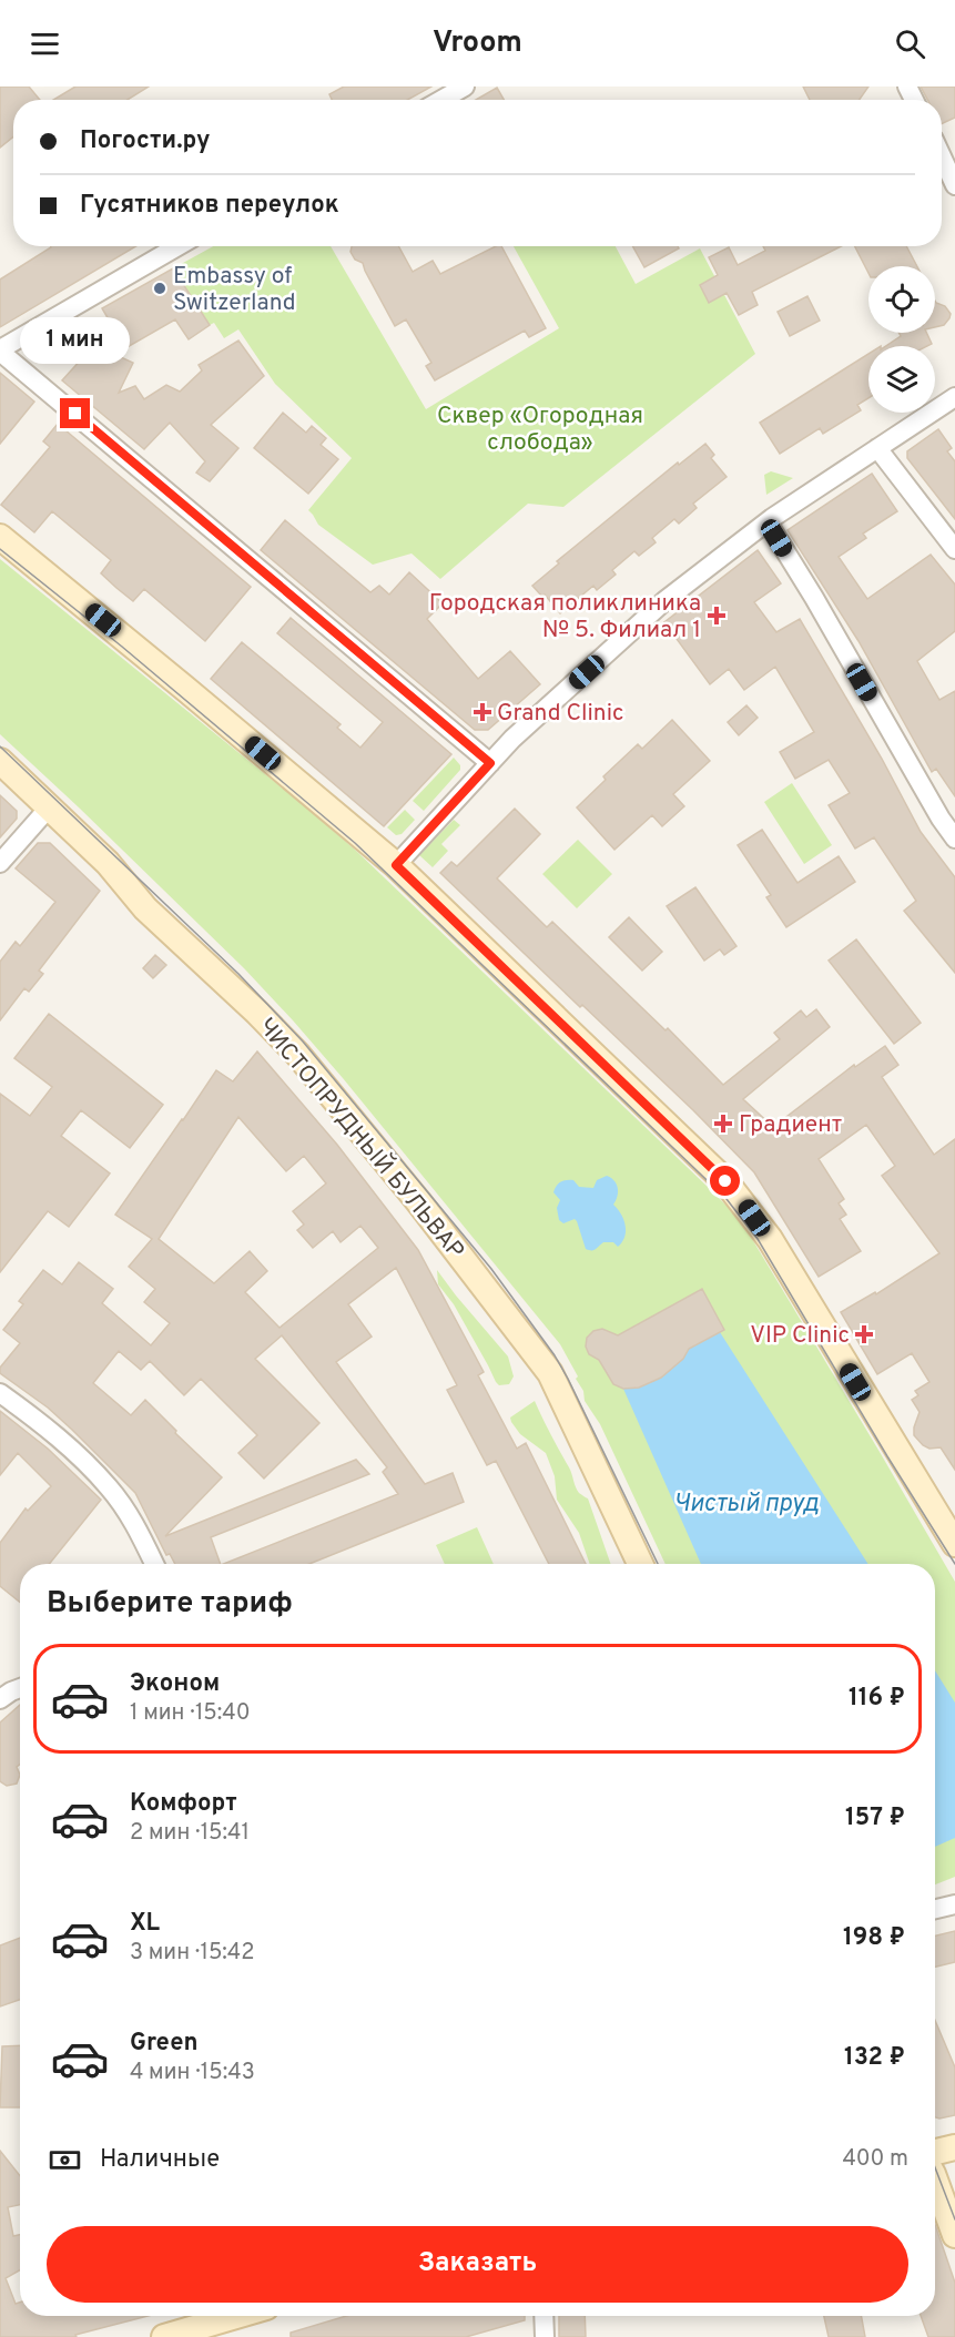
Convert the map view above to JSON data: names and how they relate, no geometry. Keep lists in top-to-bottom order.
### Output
{
  "streets": {
    "main road": ["ЧИСТОПРУДНЫЙ БУЛЬВАР"]
  },
  "water": ["Чистый пруд"],
  "parks": ["Сквер «Огородная слобода»"],
  "places": {
    "other": ["Embassy of Switzerland"],
    "health": [
      "Городская поликлиника № 5. Филиал 1",
      "Grand Clinic",
      "Градиент",
      "VIP Clinic"
    ]
  },
  "page": {
    "header": "Vroom",
    "banner": ["Погости.ру", "Гусятников переулок"],
    "bubble": "1 мин",
    "heading": "Выберите тариф",
    "list": [
      {
        "name": "Эконом",
        "note": "1 мин · 15:40",
        "value": "116 ₽"
      },
      {
        "name": "Комфорт",
        "note": "2 мин · 15:41",
        "value": "157 ₽"
      },
      {
        "name": "XL",
        "note": "3 мин · 15:42",
        "value": "198 ₽"
      },
      {
        "name": "Green",
        "note": "4 мин · 15:43",
        "value": "132 ₽"
      }
    ],
    "pay": ["Наличные", "400 m"],
    "buttons": "Заказать"
  }
}
